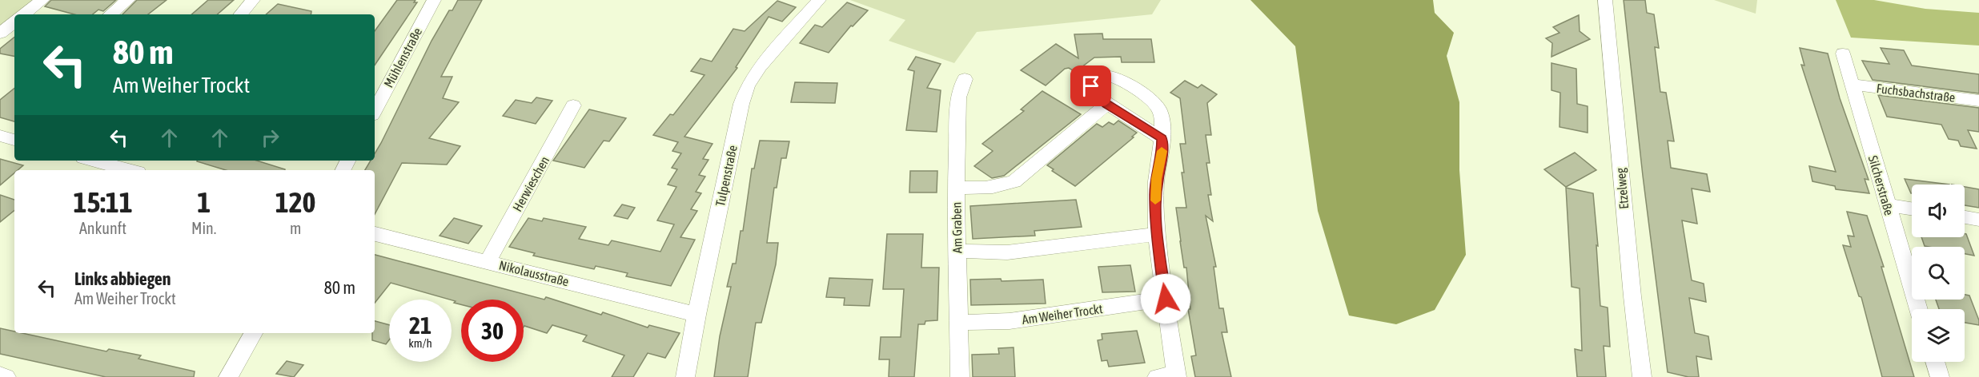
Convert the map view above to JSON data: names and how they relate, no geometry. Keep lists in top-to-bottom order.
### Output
{
  "streets": {
    "street": [
      "Mühlenstraße",
      "Fuchsbachstraße",
      "Tulpenstraße",
      "Herwieschen",
      "Silcherstraße",
      "Etzelweg",
      "Am Graben",
      "Nikolausstraße",
      "Am Weiher Trockt"
    ]
  },
  "crossings": [
    ["Fuchsbachstraße", "Silcherstraße"],
    ["Tulpenstraße", "Nikolausstraße"],
    ["Herwieschen", "Nikolausstraße"],
    ["Am Graben", "Am Weiher Trockt"]
  ],
  "page": {
    "turn": ["80 m", "Am Weiher Trockt"],
    "eta": [
      "15:11",
      "Ankunft",
      "1",
      "Min.",
      "120",
      "m"
    ],
    "list": [
      {
        "name": "Links abbiegen",
        "note": "Am Weiher Trockt",
        "value": "80 m"
      }
    ],
    "speed": "21 km/h",
    "limit": "30"
  }
}
